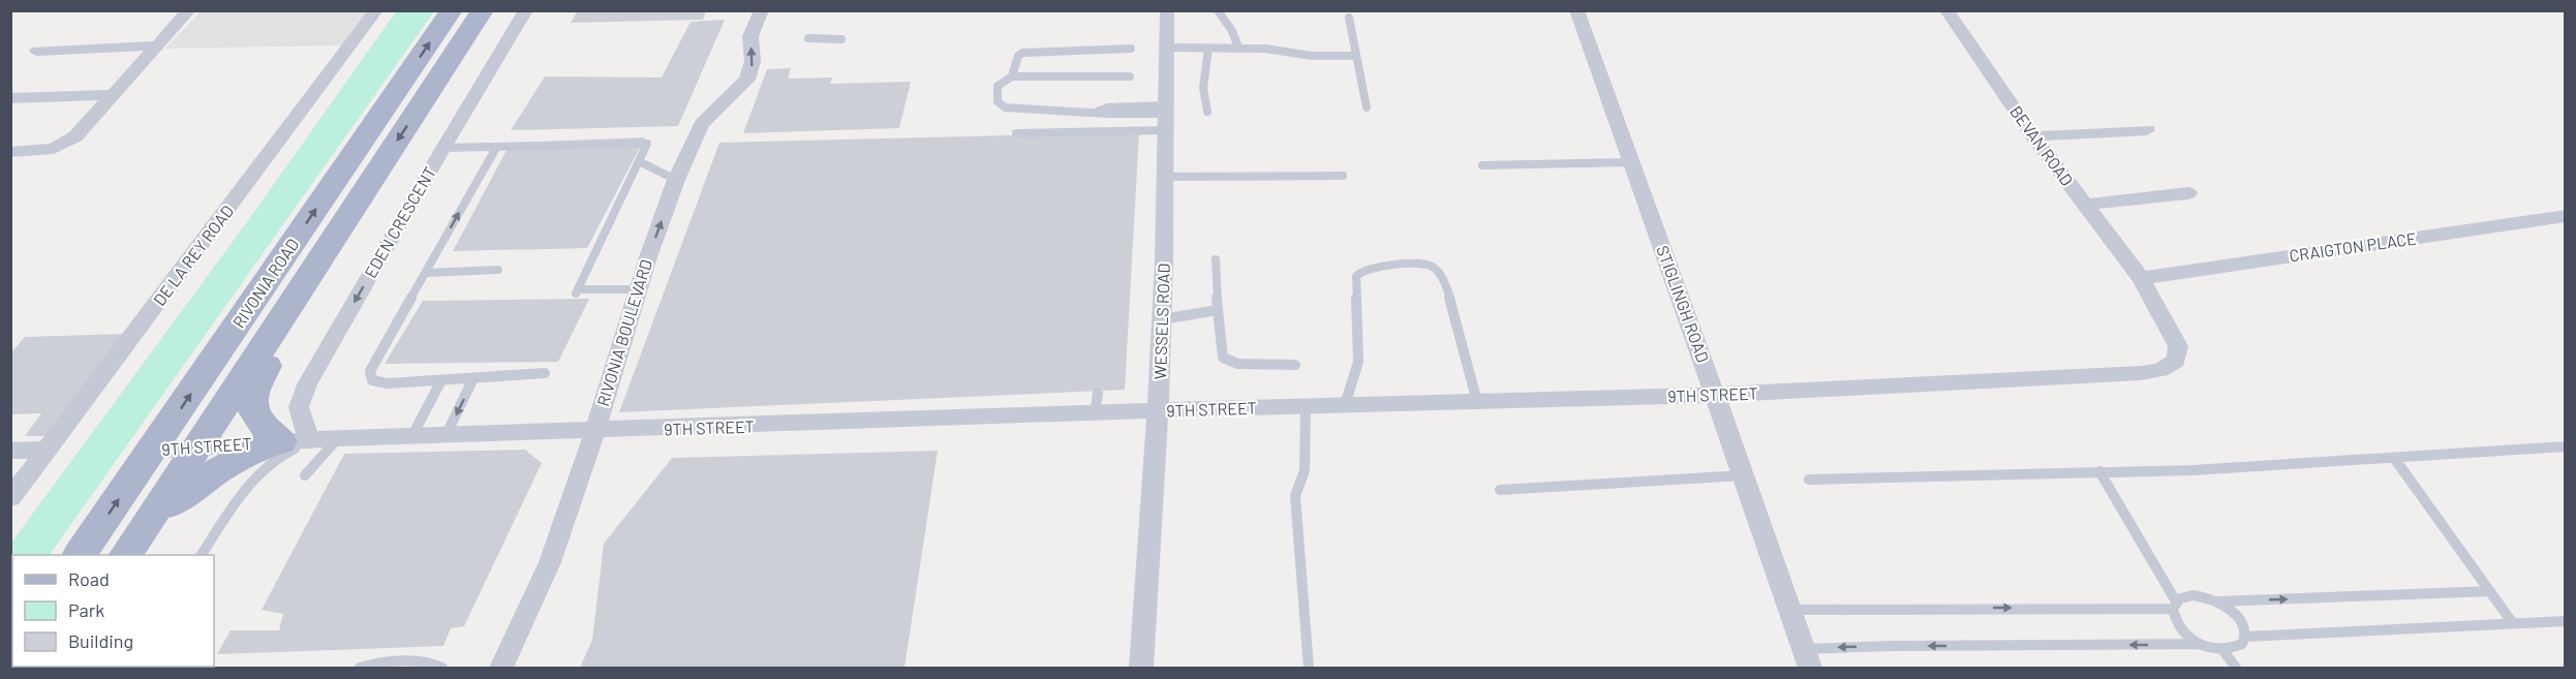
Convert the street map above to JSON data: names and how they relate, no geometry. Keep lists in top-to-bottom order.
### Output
{
  "streets": {
    "main road": ["RIVONIA ROAD"],
    "street": [
      "BEVAN ROAD",
      "EDEN CRESCENT",
      "CRAIGTON PLACE",
      "DE LA REY ROAD",
      "STIGLINGH ROAD",
      "WESSELS ROAD",
      "RIVONIA BOULEVARD",
      "9TH STREET"
    ]
  },
  "crossings": [
    ["BEVAN ROAD", "CRAIGTON PLACE"],
    ["BEVAN ROAD", "9TH STREET"],
    ["EDEN CRESCENT", "9TH STREET"],
    ["CRAIGTON PLACE", "9TH STREET"],
    ["RIVONIA ROAD", "9TH STREET"],
    ["STIGLINGH ROAD", "9TH STREET"],
    ["WESSELS ROAD", "9TH STREET"],
    ["RIVONIA BOULEVARD", "9TH STREET"]
  ],
  "one_way": ["EDEN CRESCENT", "RIVONIA BOULEVARD"],
  "legend": ["Road", "Park", "Building"]
}
